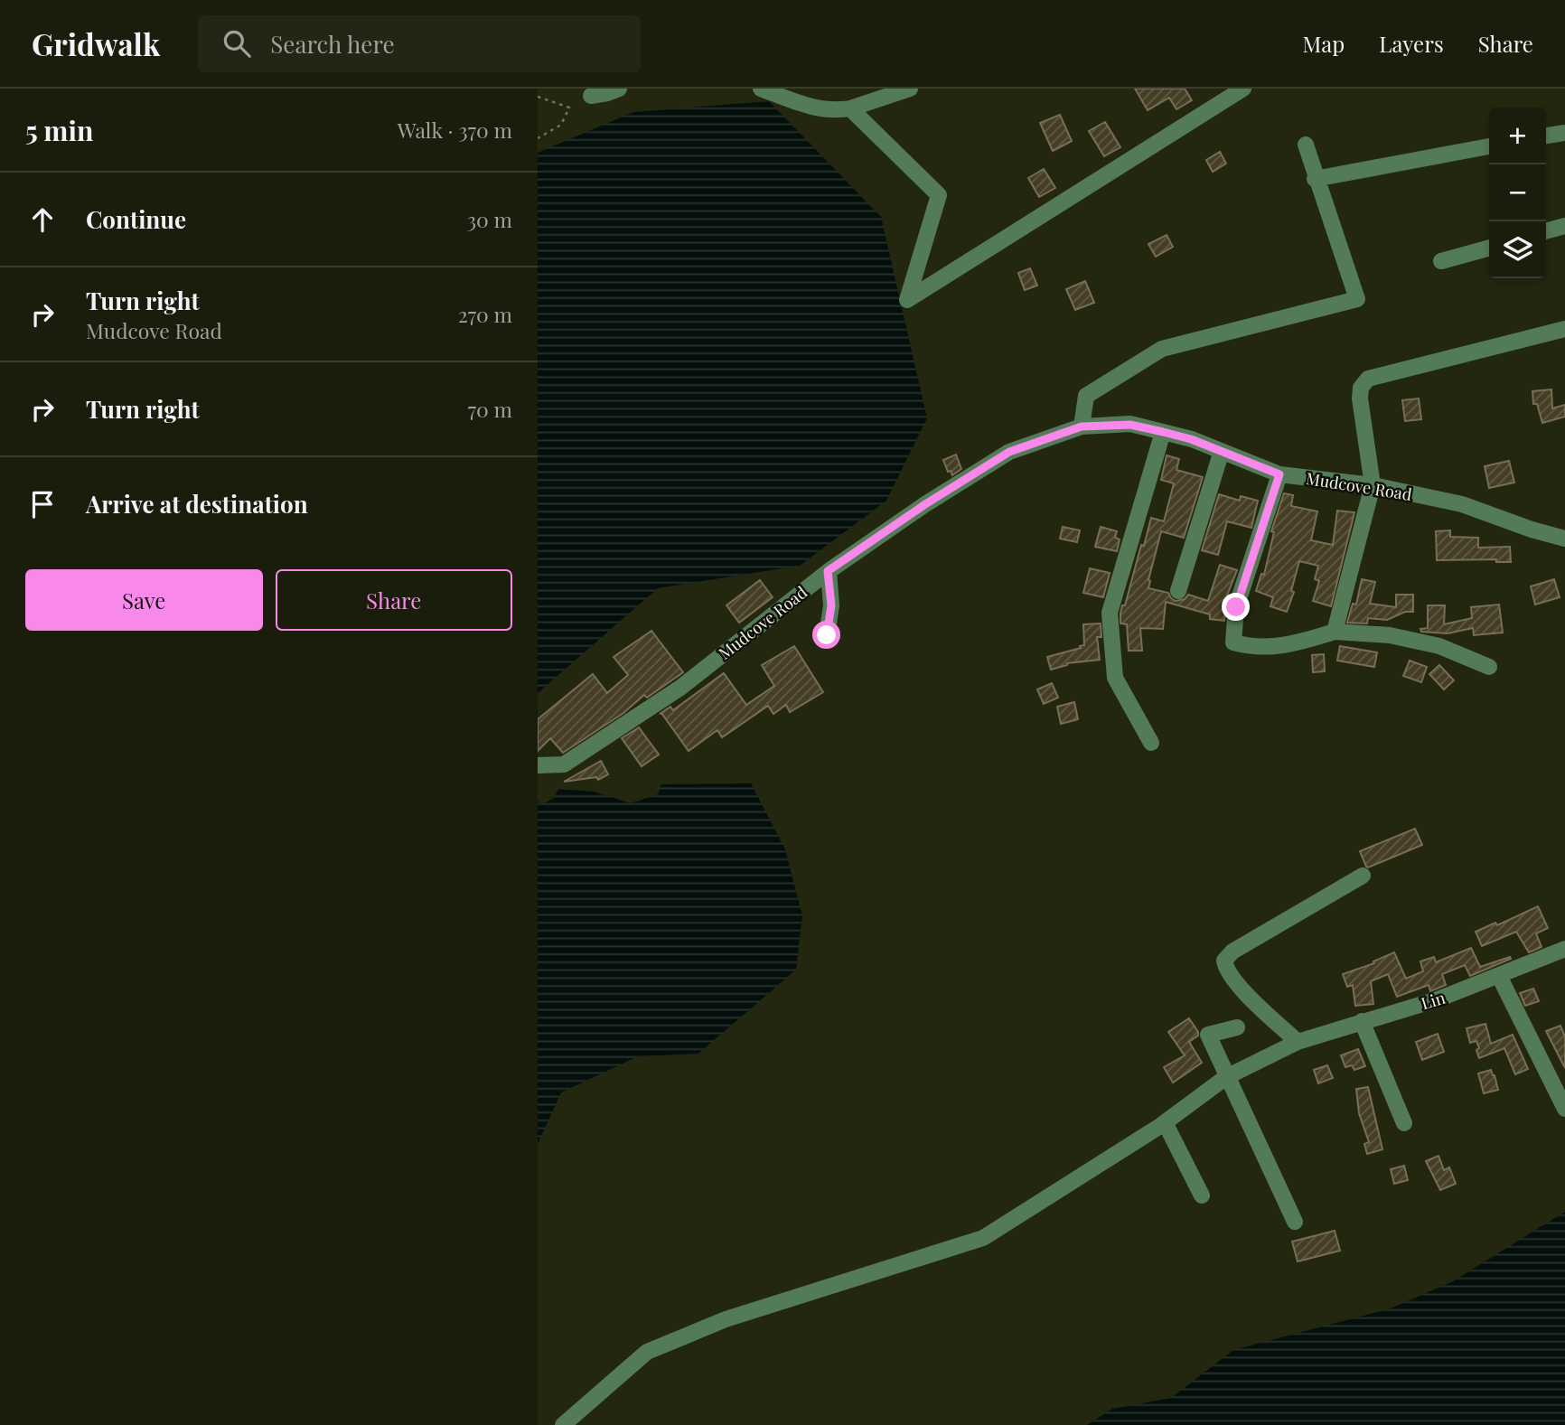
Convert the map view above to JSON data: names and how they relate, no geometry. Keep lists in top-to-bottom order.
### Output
{
  "streets": {
    "street": ["Mudcove Road", "Lin"]
  },
  "page": {
    "header": "Gridwalk",
    "search": "Search here",
    "nav": ["Map", "Layers", "Share"],
    "heading": ["5 min", "Walk · 370 m"],
    "map_buttons": ["+", "−"],
    "list": [
      ["Continue", "30 m"],
      ["Turn right", "Mudcove Road", "270 m"],
      ["Turn right", "70 m"],
      "Arrive at destination"
    ],
    "buttons": ["Save", "Share"]
  }
}
